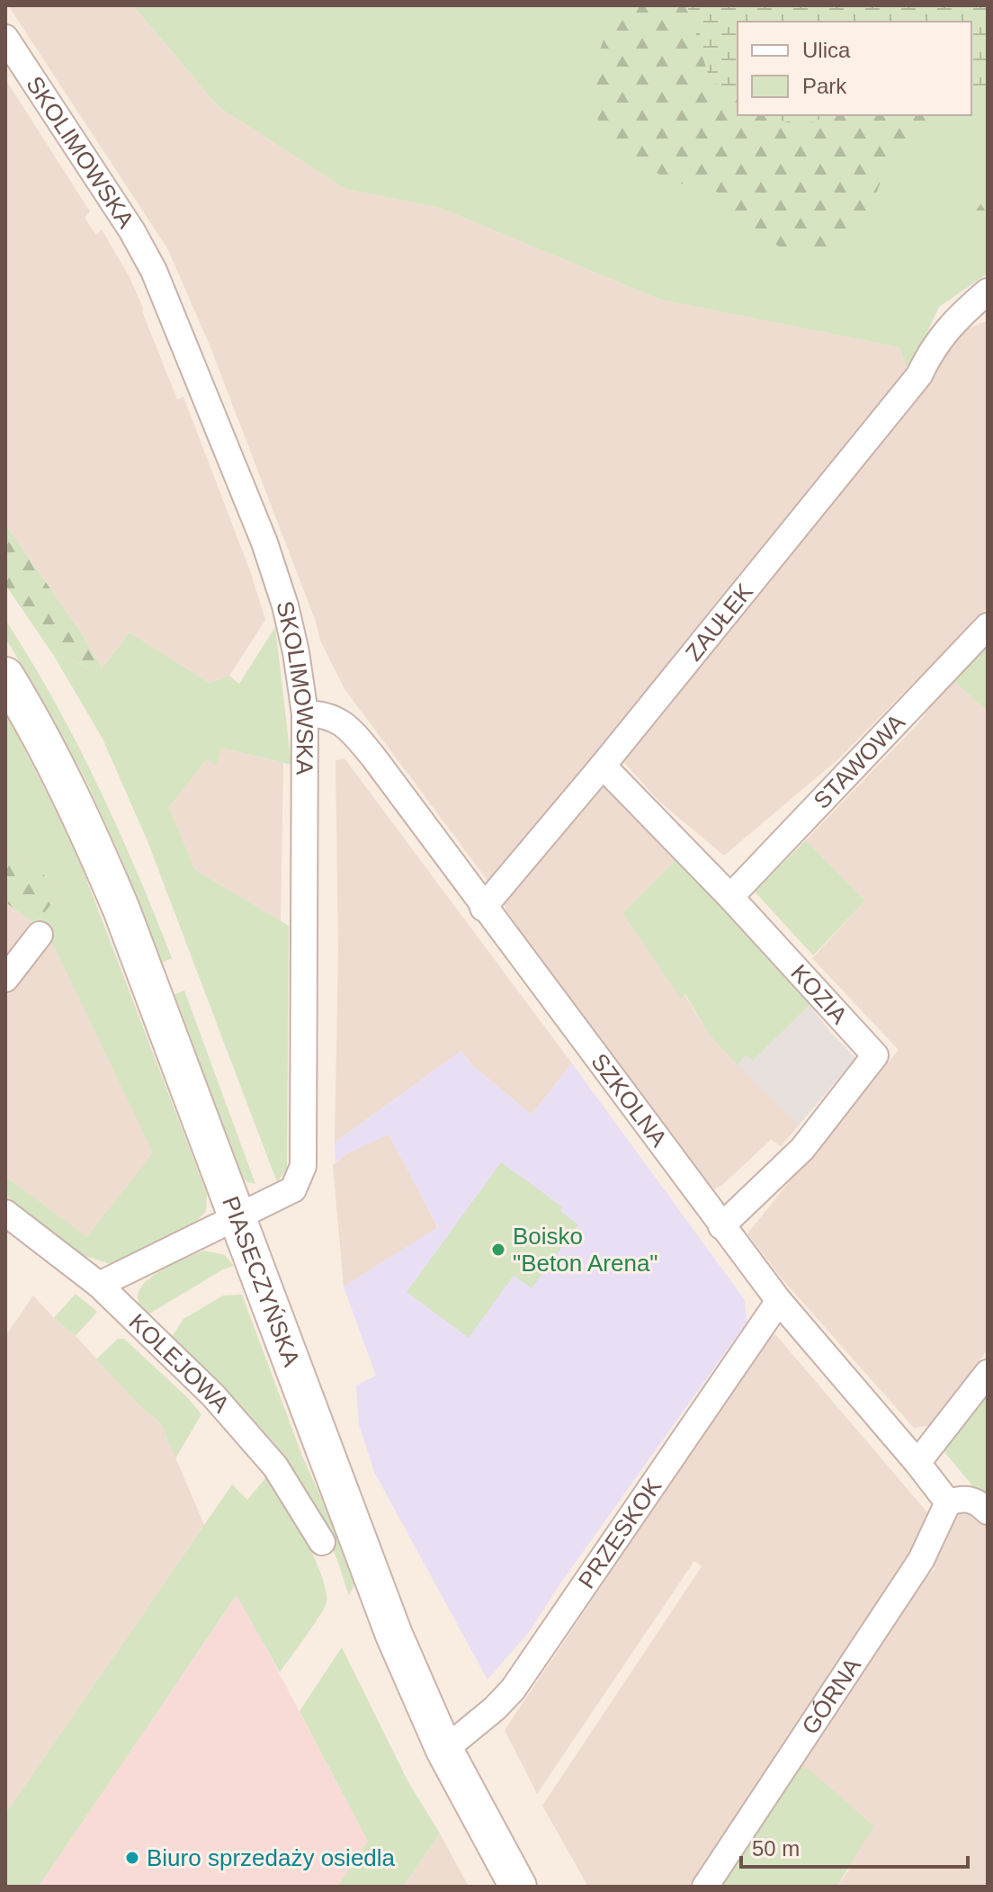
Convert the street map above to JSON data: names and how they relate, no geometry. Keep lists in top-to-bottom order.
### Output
{
  "streets": {
    "main road": ["PIASECZYŃSKA"],
    "street": [
      "SKOLIMOWSKA",
      "ZAUŁEK",
      "STAWOWA",
      "KOZIA",
      "SZKOLNA",
      "KOLEJOWA",
      "PRZESKOK",
      "GÓRNA"
    ]
  },
  "crossings": [
    ["SKOLIMOWSKA", "SZKOLNA"],
    ["SKOLIMOWSKA", "PIASECZYŃSKA"],
    ["SKOLIMOWSKA", "KOLEJOWA"],
    ["ZAUŁEK", "KOZIA"],
    ["ZAUŁEK", "SZKOLNA"],
    ["STAWOWA", "KOZIA"],
    ["KOZIA", "SZKOLNA"],
    ["SZKOLNA", "PRZESKOK"],
    ["SZKOLNA", "GÓRNA"],
    ["PIASECZYŃSKA", "PRZESKOK"]
  ],
  "places": ["Boisko \"Beton Arena\"", "Biuro sprzedaży osiedla"],
  "legend": ["Ulica", "Park"],
  "scale_bar": "50 m"
}
